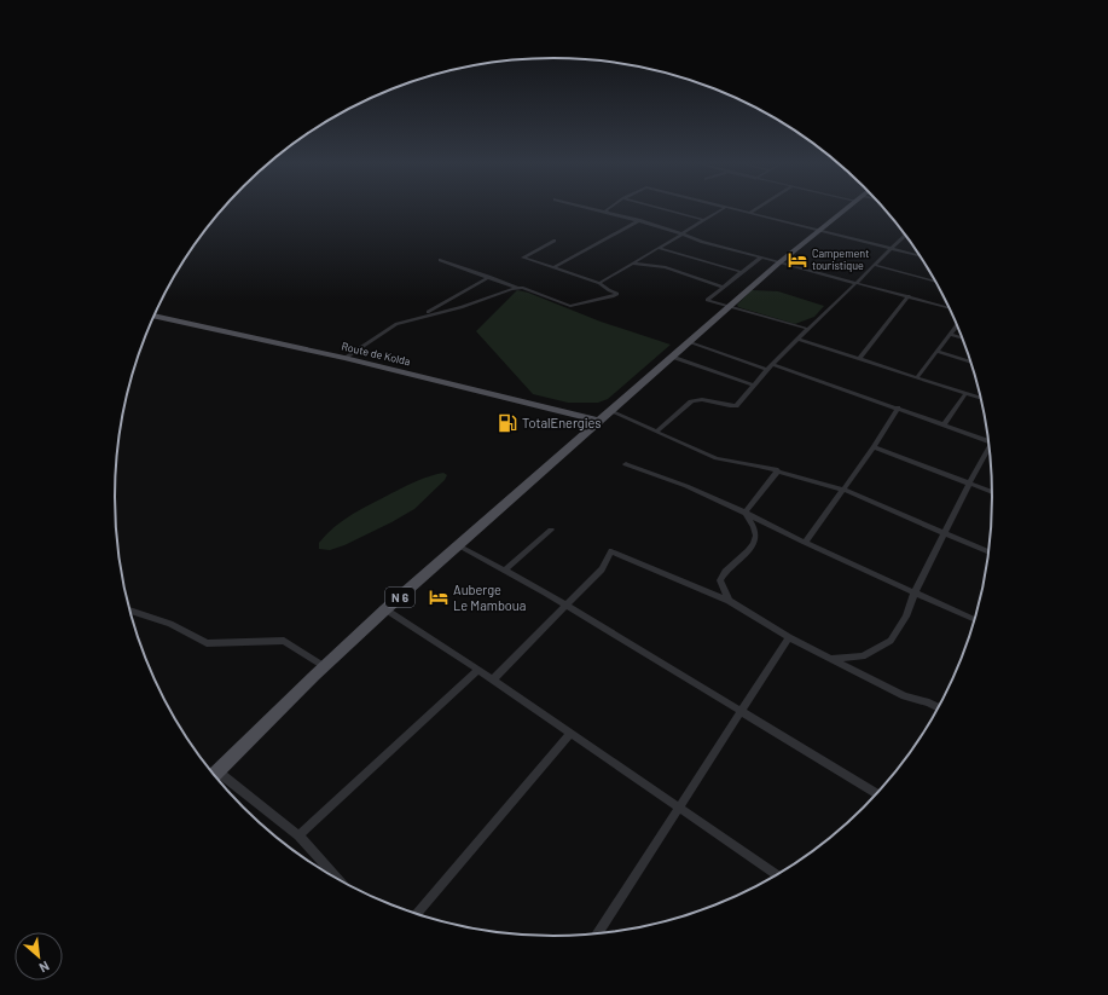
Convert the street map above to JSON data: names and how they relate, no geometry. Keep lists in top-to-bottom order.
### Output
{
  "streets": {
    "main road": ["Route de Kolda", "N 6"]
  },
  "crossings": [
    ["Route de Kolda", "N 6"]
  ],
  "places": {
    "hotel": ["Campement touristique", "Auberge Le Mamboua"],
    "fuel station": ["TotalEnergies"]
  },
  "north": "bottom right"
}
